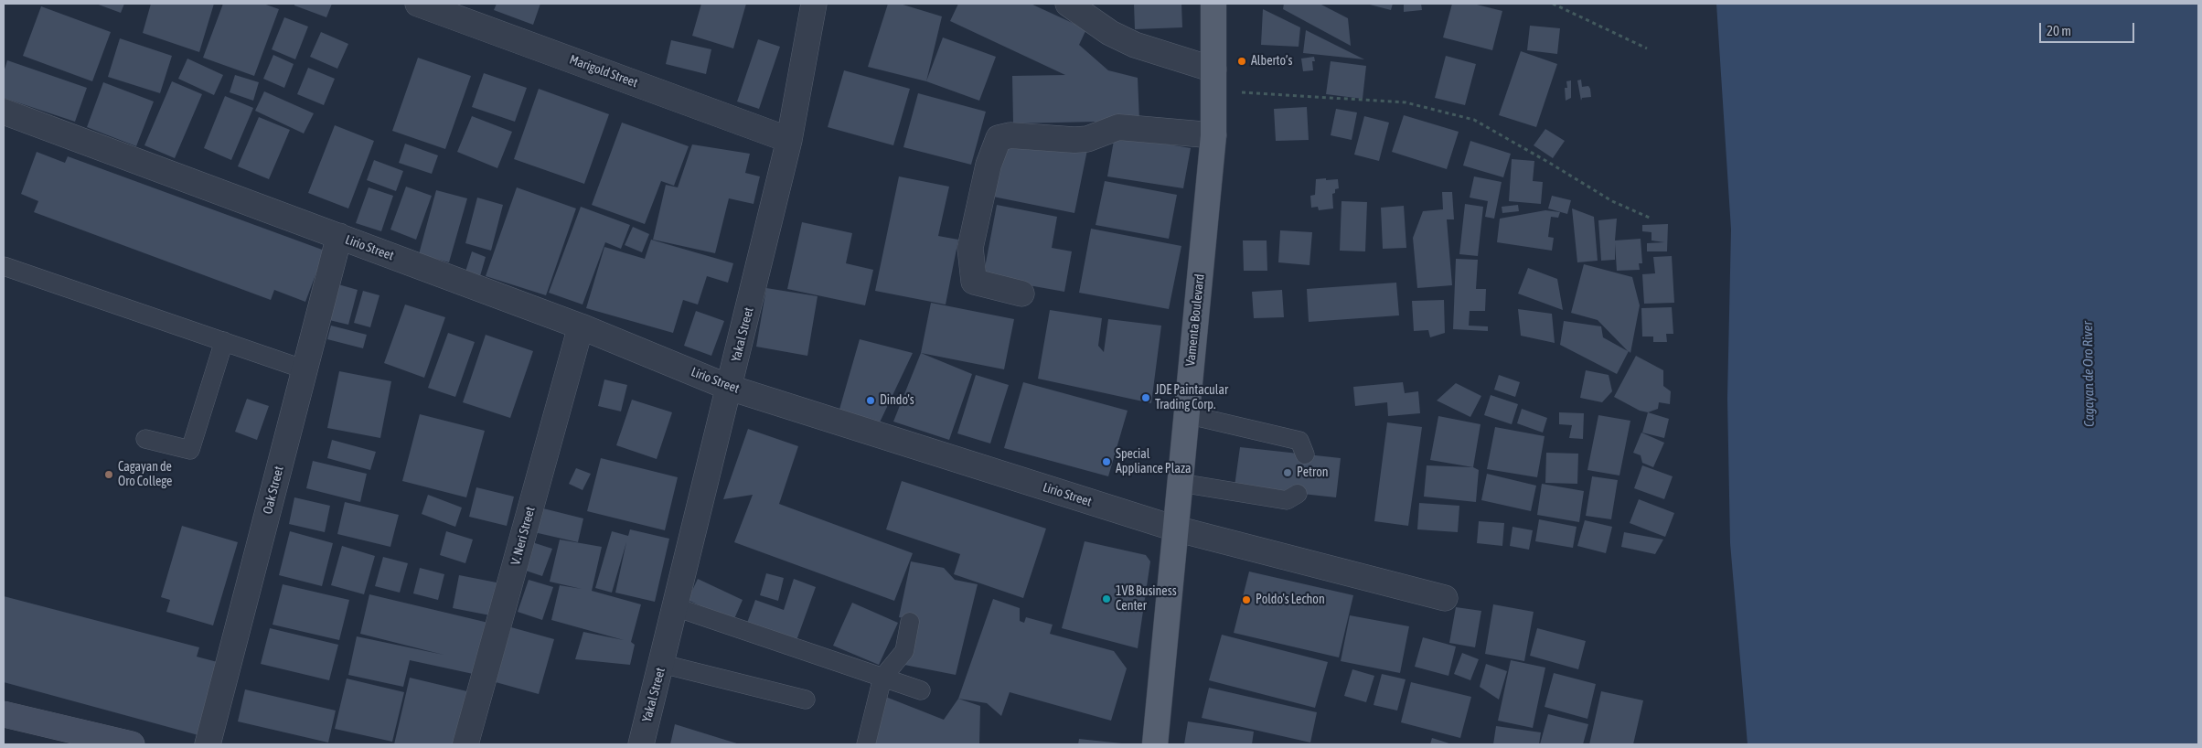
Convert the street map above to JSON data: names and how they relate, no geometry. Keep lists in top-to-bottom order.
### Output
{
  "streets": {
    "main road": ["Vamenta Boulevard"],
    "street": [
      "Marigold Street",
      "Lirio Street",
      "Yakal Street",
      "Oak Street",
      "V. Neri Street"
    ]
  },
  "crossings": [
    ["Marigold Street", "Yakal Street"],
    ["Lirio Street", "Vamenta Boulevard"],
    ["Lirio Street", "Yakal Street"],
    ["Lirio Street", "Oak Street"],
    ["Lirio Street", "V. Neri Street"]
  ],
  "water": ["Cagayan de Oro River"],
  "places": [
    "Alberto’s",
    "JDE Paintacular Trading Corp.",
    "Dindo's",
    "Special Appliance Plaza",
    "Petron",
    "Cagayan de Oro College",
    "1VB Business Center",
    "Poldo's Lechon"
  ],
  "scale_bar": "20 m"
}
